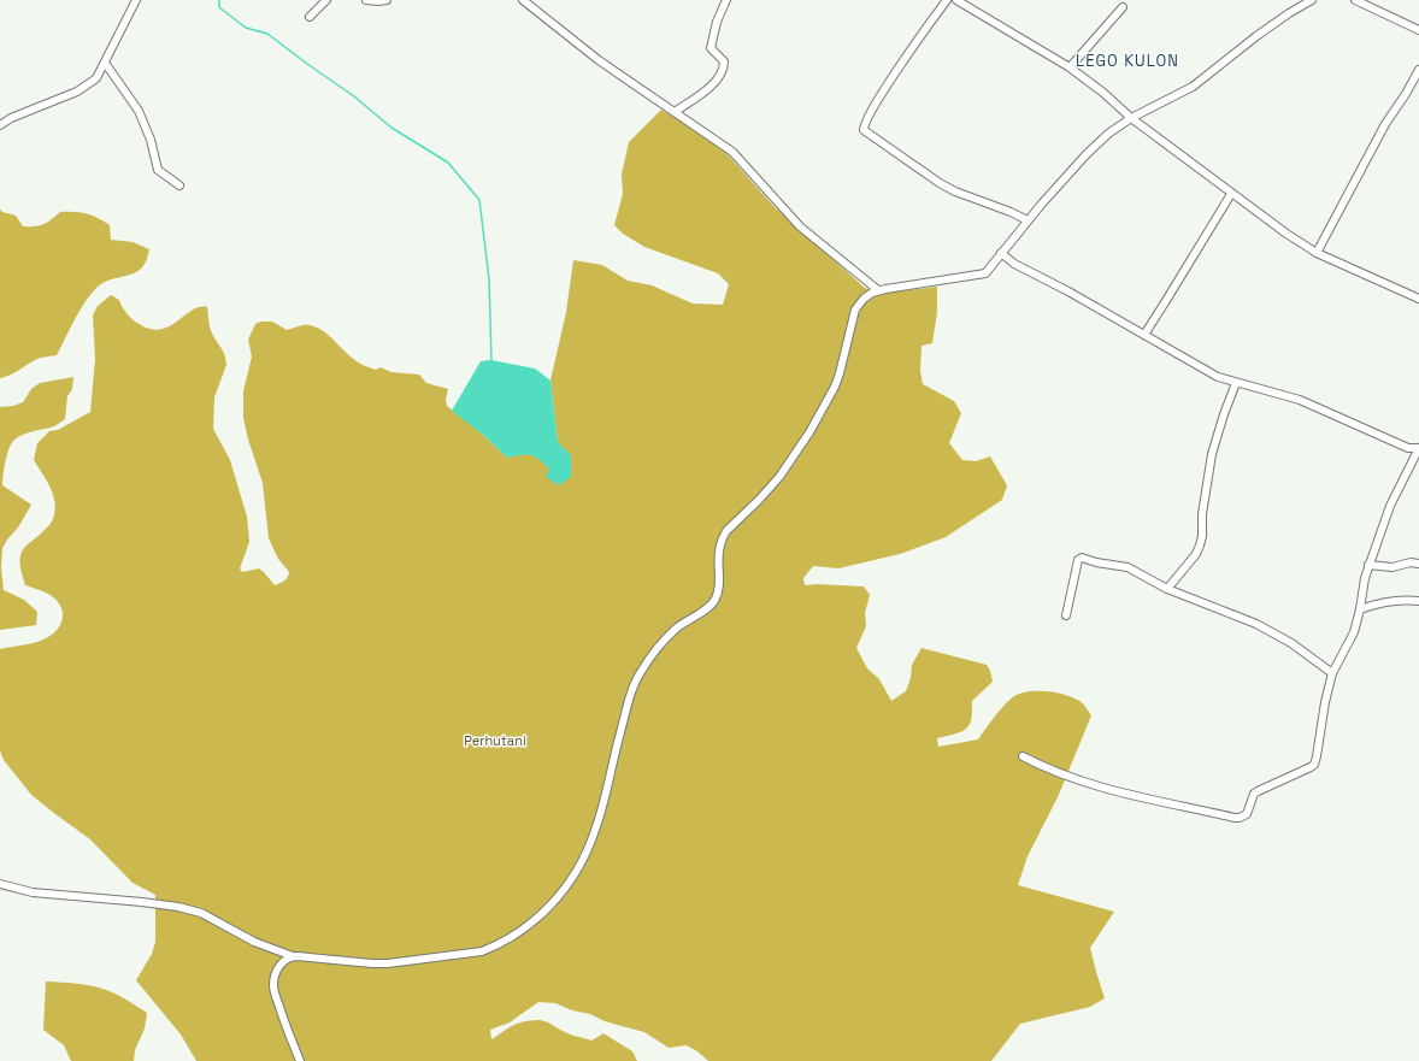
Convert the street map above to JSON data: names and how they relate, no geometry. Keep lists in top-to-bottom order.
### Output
{
  "districts": ["LEGO KULON"],
  "parks": ["Perhutani"]
}
